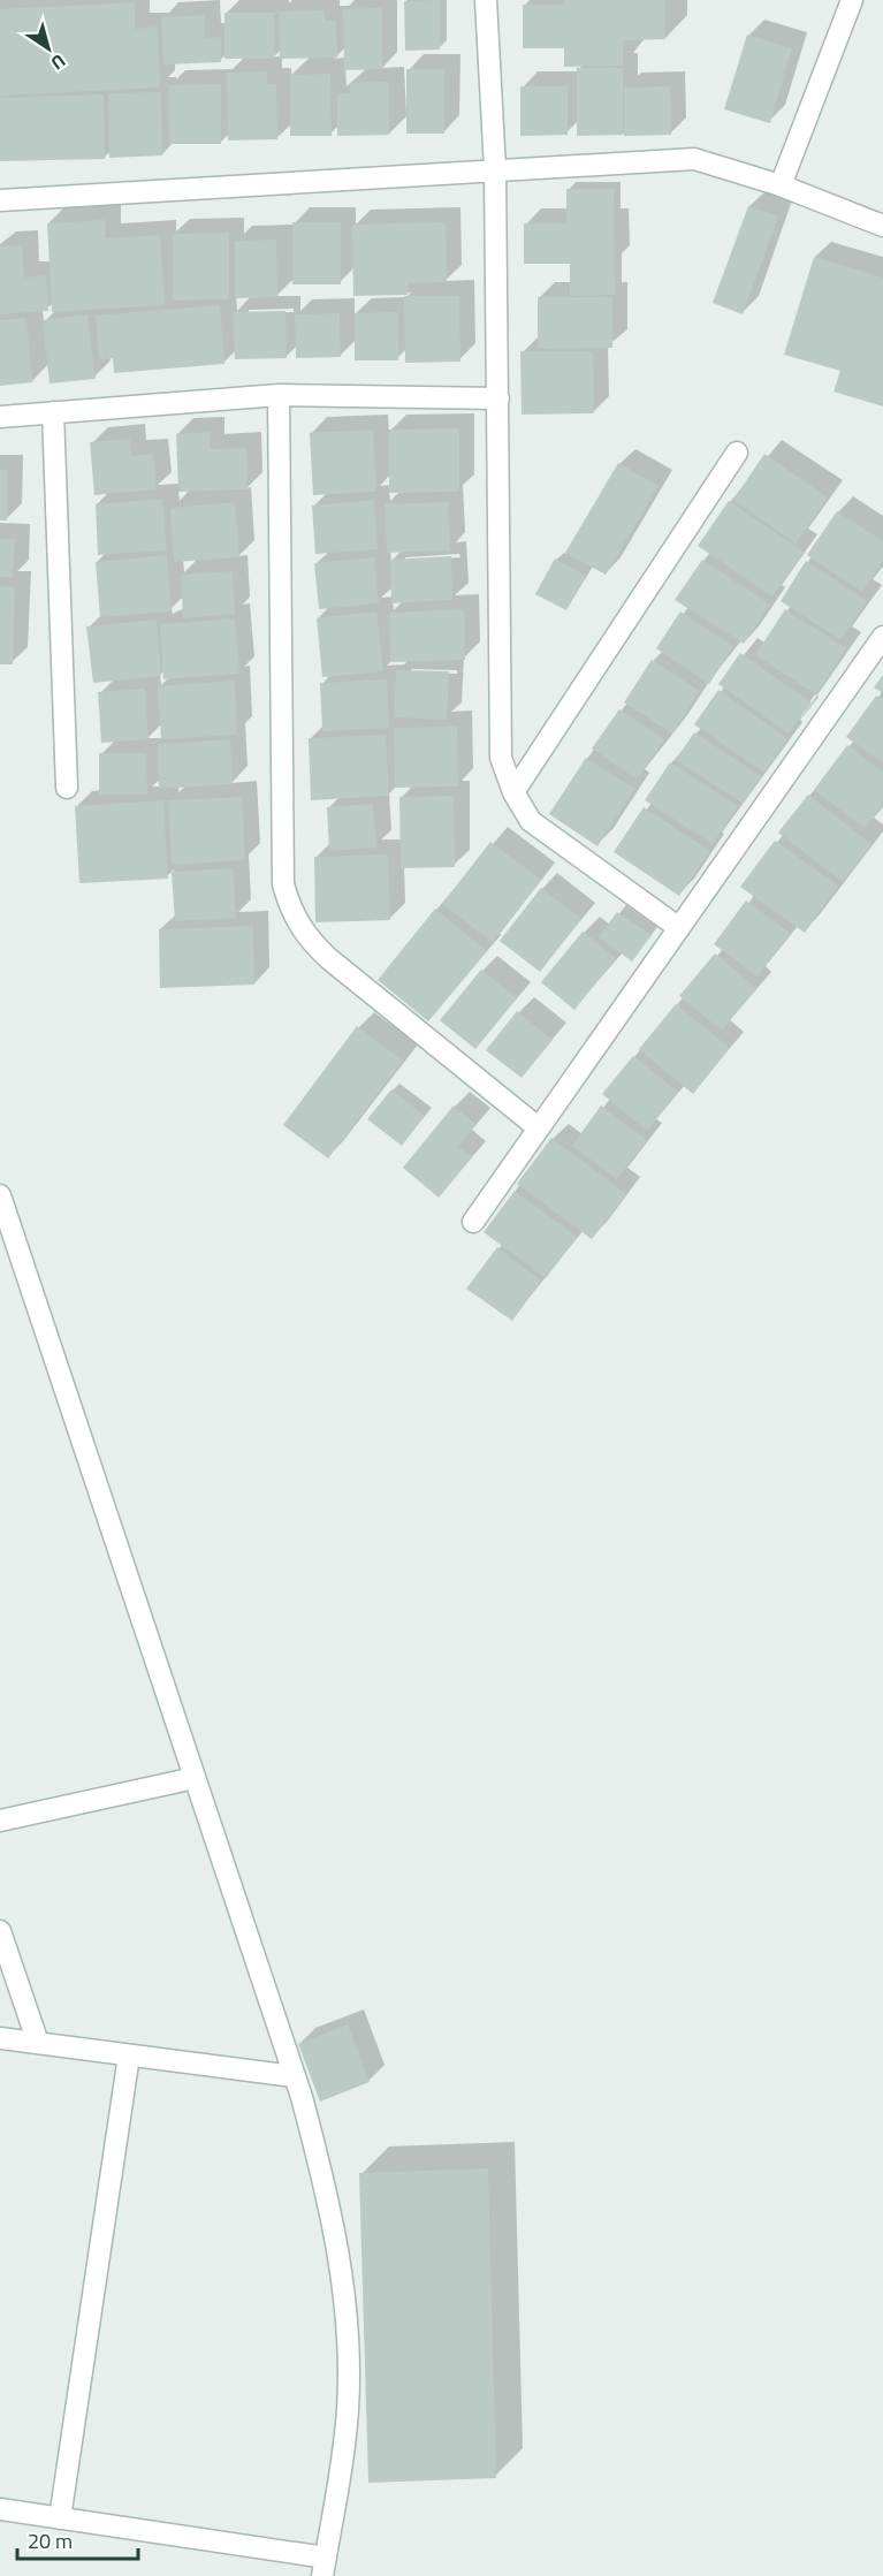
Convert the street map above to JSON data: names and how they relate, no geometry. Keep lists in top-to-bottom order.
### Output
{
  "scale_bar": "20 m",
  "north": "bottom right"
}
